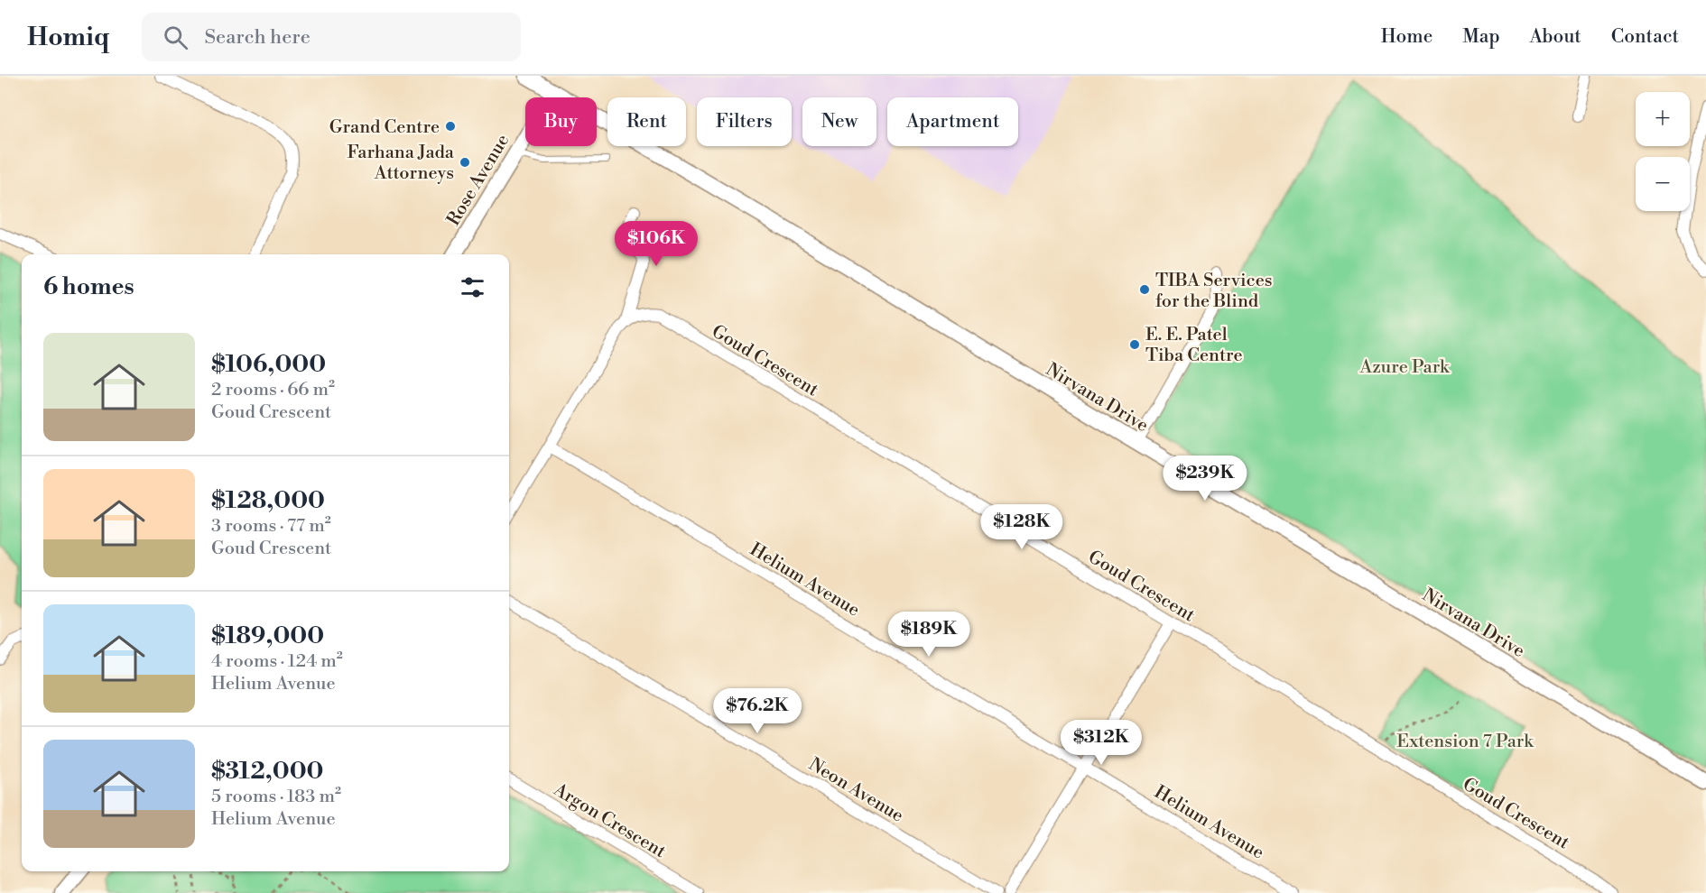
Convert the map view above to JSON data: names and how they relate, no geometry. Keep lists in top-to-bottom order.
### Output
{
  "streets": {
    "main road": ["Rose Avenue", "Nirvana Drive"],
    "street": [
      "Goud Crescent",
      "Helium Avenue",
      "Neon Avenue",
      "Argon Crescent"
    ]
  },
  "crossings": [
    ["Rose Avenue", "Nirvana Drive"]
  ],
  "parks": ["Azure Park", "Extension 7 Park"],
  "places": [
    "Grand Centre",
    "Farhana Jada Attorneys",
    "TIBA Services for the Blind",
    "E. E. Patel Tiba Centre"
  ],
  "page": {
    "header": "Homiq",
    "search": "Search here",
    "nav": [
      "Home",
      "Map",
      "About",
      "Contact"
    ],
    "map_buttons": ["+", "−"],
    "chip": [
      "Buy",
      "Rent",
      "Filters",
      "New",
      "Apartment"
    ],
    "price": [
      "$106K",
      "$239K",
      "$128K",
      "$189K",
      "$76.2K",
      "$312K"
    ],
    "heading": "6 homes",
    "list": [
      {
        "name": "$106,000",
        "note": "2 rooms · 66 m² · Goud Crescent"
      },
      {
        "name": "$128,000",
        "note": "3 rooms · 77 m² · Goud Crescent"
      },
      {
        "name": "$189,000",
        "note": "4 rooms · 124 m² · Helium Avenue"
      },
      {
        "name": "$312,000",
        "note": "5 rooms · 183 m² · Helium Avenue"
      }
    ]
  }
}
